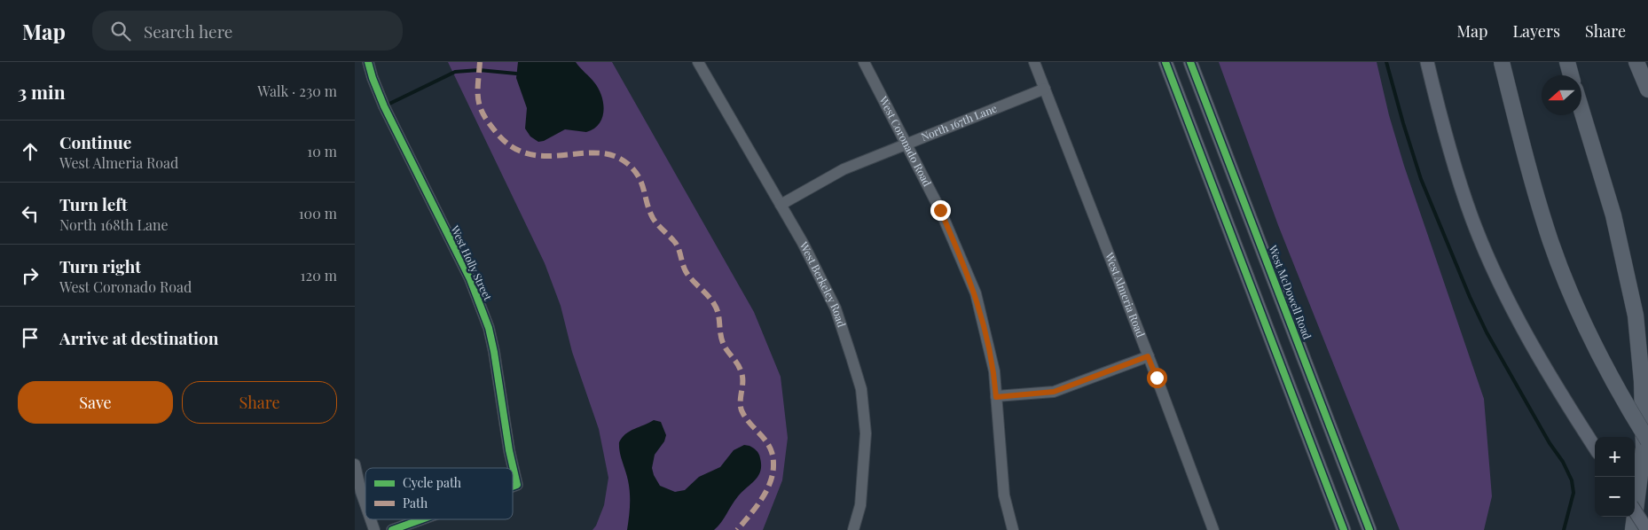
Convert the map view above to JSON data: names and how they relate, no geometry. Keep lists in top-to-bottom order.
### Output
{
  "streets": {
    "main road": ["West McDowell Road"],
    "street": [
      "North 167th Lane",
      "West Coronado Road",
      "West Holly Street",
      "West Berkeley Road",
      "West Almeria Road"
    ]
  },
  "crossings": [
    ["North 167th Lane", "West Coronado Road"],
    ["North 167th Lane", "West Berkeley Road"],
    ["North 167th Lane", "West Almeria Road"]
  ],
  "legend": ["Cycle path", "Path"],
  "north": "left",
  "page": {
    "header": "Map",
    "search": "Search here",
    "nav": ["Map", "Layers", "Share"],
    "heading": ["3 min", "Walk · 230 m"],
    "list": [
      ["Continue", "West Almeria Road", "10 m"],
      ["Turn left", "North 168th Lane", "100 m"],
      ["Turn right", "West Coronado Road", "120 m"],
      "Arrive at destination"
    ],
    "buttons": ["Save", "Share"],
    "map_buttons": ["+", "−"]
  }
}
